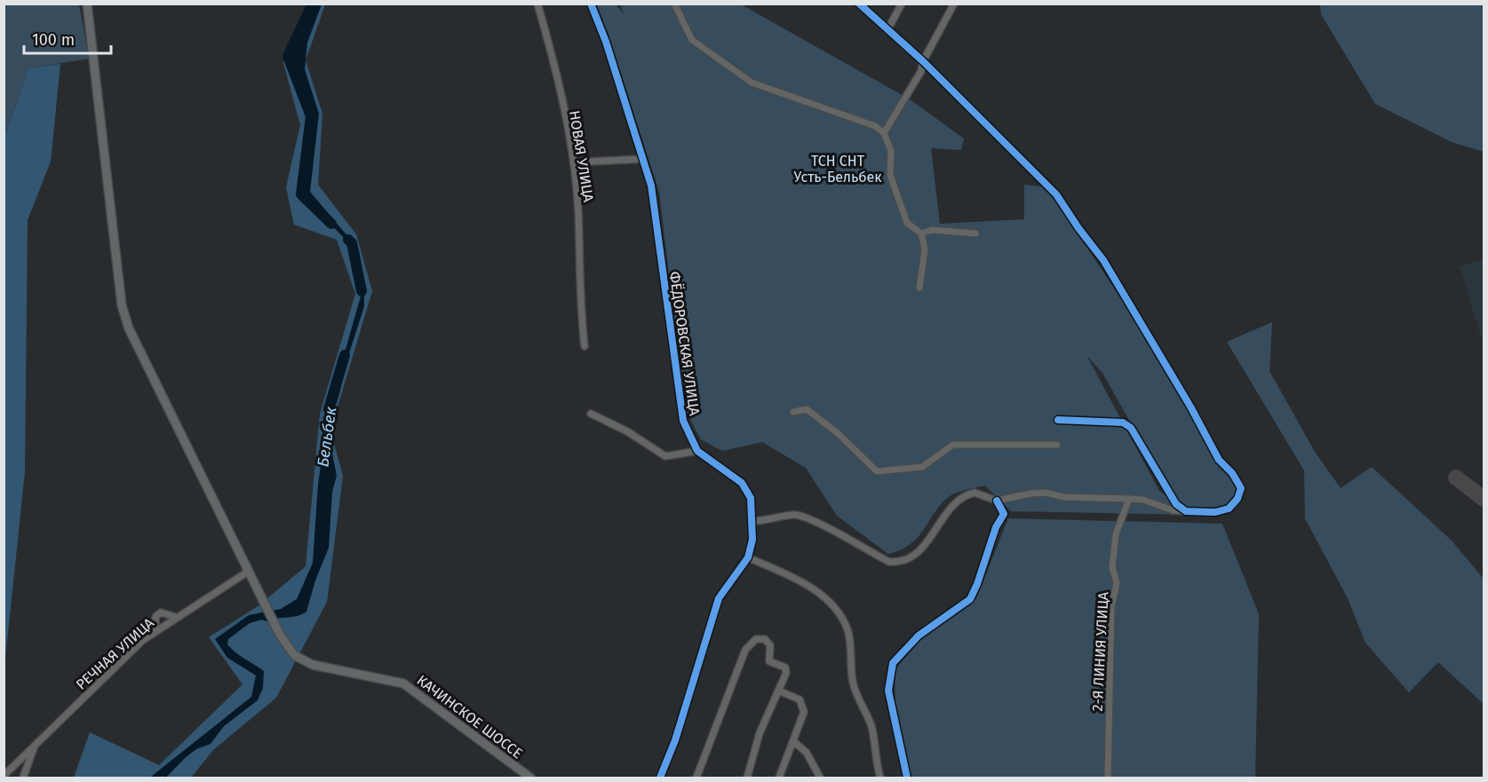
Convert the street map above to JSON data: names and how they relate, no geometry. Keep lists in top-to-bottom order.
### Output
{
  "streets": {
    "main road": ["КАЧИНСКОЕ ШОССЕ"],
    "street": [
      "НОВАЯ УЛИЦА",
      "ФЁДОРОВСКАЯ УЛИЦА",
      "2-Я ЛИНИЯ УЛИЦА",
      "РЕЧНАЯ УЛИЦА"
    ]
  },
  "crossings": [
    ["РЕЧНАЯ УЛИЦА", "КАЧИНСКОЕ ШОССЕ"]
  ],
  "water": ["Бельбек"],
  "parks": ["ТСН СНТ Усть-Бельбек"],
  "scale_bar": "100 m"
}
